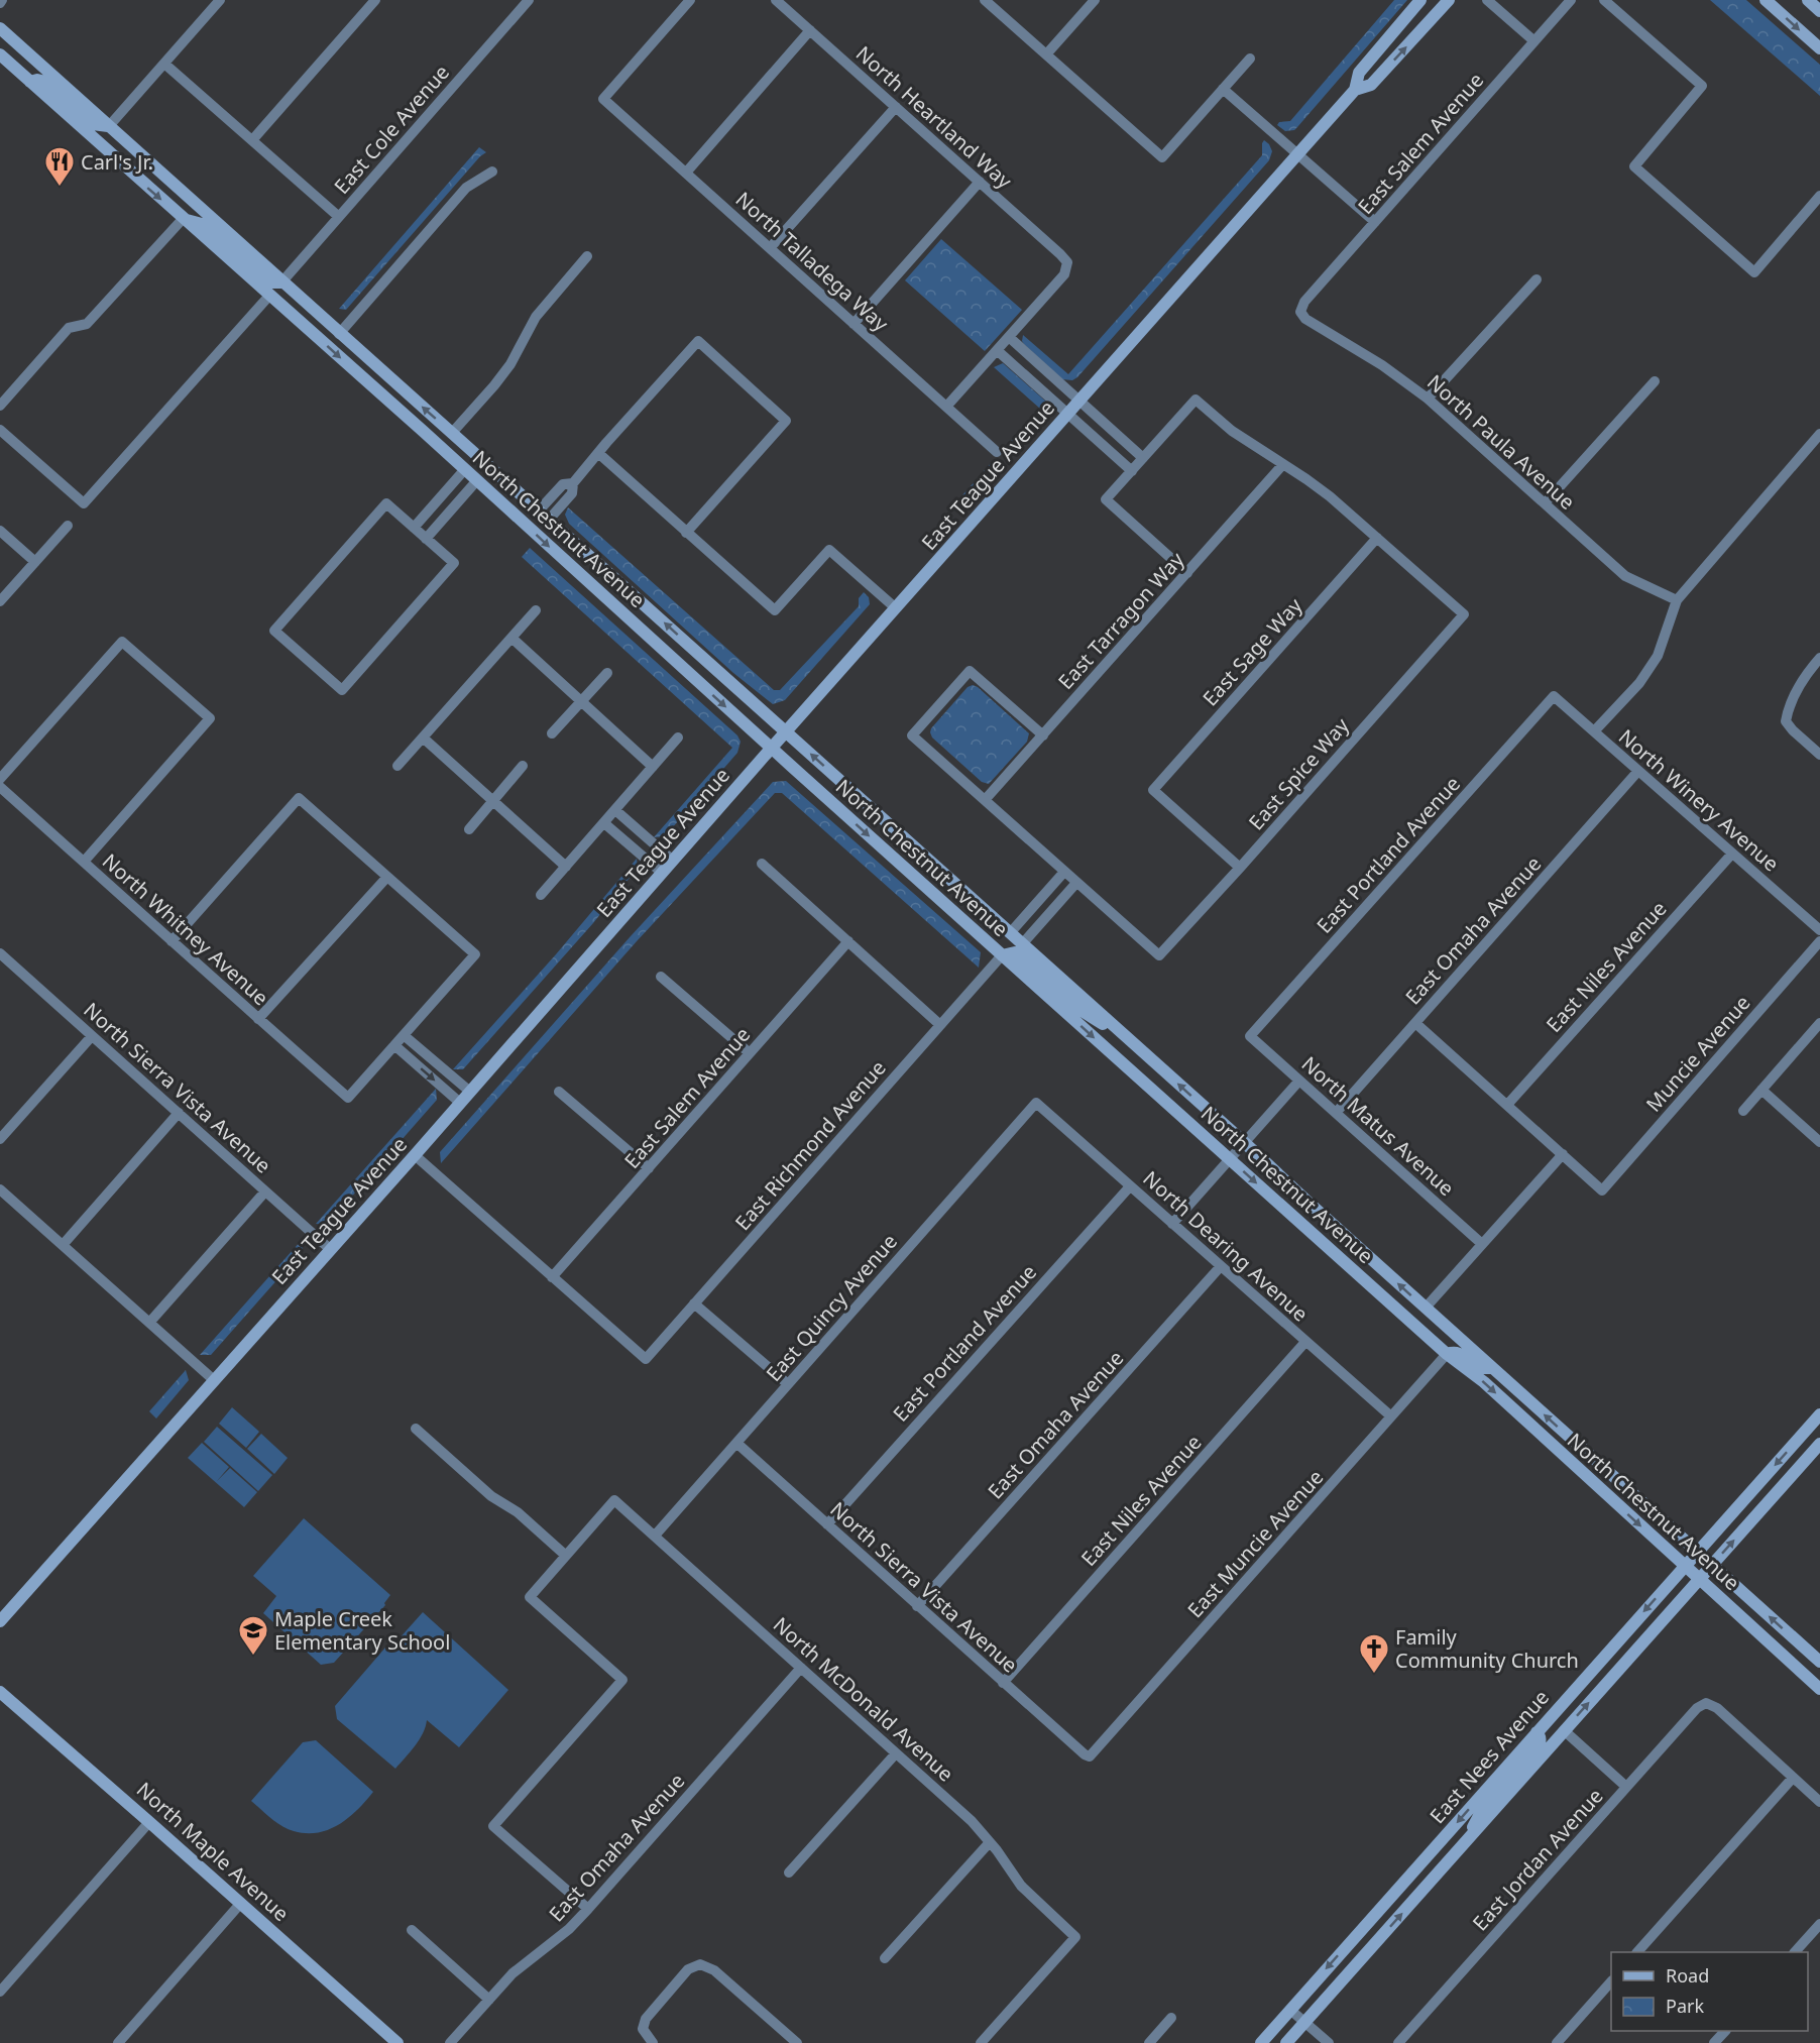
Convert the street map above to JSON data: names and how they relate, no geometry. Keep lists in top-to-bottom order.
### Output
{
  "streets": {
    "main road": [
      "East Teague Avenue",
      "North Chestnut Avenue",
      "East Nees Avenue",
      "North Maple Avenue"
    ],
    "street": [
      "North Heartland Way",
      "East Cole Avenue",
      "East Salem Avenue",
      "North Talladega Way",
      "North Paula Avenue",
      "East Tarragon Way",
      "East Sage Way",
      "East Spice Way",
      "North Winery Avenue",
      "East Portland Avenue",
      "North Whitney Avenue",
      "East Omaha Avenue",
      "East Niles Avenue",
      "Muncie Avenue",
      "North Sierra Vista Avenue",
      "North Matus Avenue",
      "East Richmond Avenue",
      "North Dearing Avenue",
      "East Quincy Avenue",
      "East Muncie Avenue",
      "North McDonald Avenue",
      "East Jordan Avenue"
    ]
  },
  "crossings": [
    ["East Cole Avenue", "North Chestnut Avenue"],
    ["East Salem Avenue", "North Paula Avenue"],
    ["East Salem Avenue", "East Richmond Avenue"],
    ["East Teague Avenue", "North Chestnut Avenue"],
    ["East Teague Avenue", "North Sierra Vista Avenue"],
    ["North Chestnut Avenue", "East Richmond Avenue"],
    ["North Chestnut Avenue", "East Muncie Avenue"],
    ["North Chestnut Avenue", "East Nees Avenue"],
    ["East Sage Way", "East Spice Way"],
    ["North Winery Avenue", "East Portland Avenue"],
    ["North Winery Avenue", "East Omaha Avenue"],
    ["North Winery Avenue", "East Niles Avenue"],
    ["East Portland Avenue", "North Sierra Vista Avenue"],
    ["East Portland Avenue", "North Matus Avenue"],
    ["East Portland Avenue", "North Dearing Avenue"],
    ["East Omaha Avenue", "North Sierra Vista Avenue"],
    ["East Omaha Avenue", "North Matus Avenue"],
    ["East Omaha Avenue", "North Dearing Avenue"],
    ["East Omaha Avenue", "North McDonald Avenue"],
    ["East Niles Avenue", "North Sierra Vista Avenue"],
    ["East Niles Avenue", "North Dearing Avenue"],
    ["North Sierra Vista Avenue", "East Quincy Avenue"],
    ["North Sierra Vista Avenue", "East Muncie Avenue"],
    ["North Dearing Avenue", "East Quincy Avenue"],
    ["North Dearing Avenue", "East Muncie Avenue"],
    ["East Quincy Avenue", "North McDonald Avenue"]
  ],
  "places": {
    "restaurant": ["Carl's Jr."],
    "school or university": ["Maple Creek Elementary School"],
    "church": ["Family Community Church"]
  },
  "legend": ["Road", "Park"]
}
